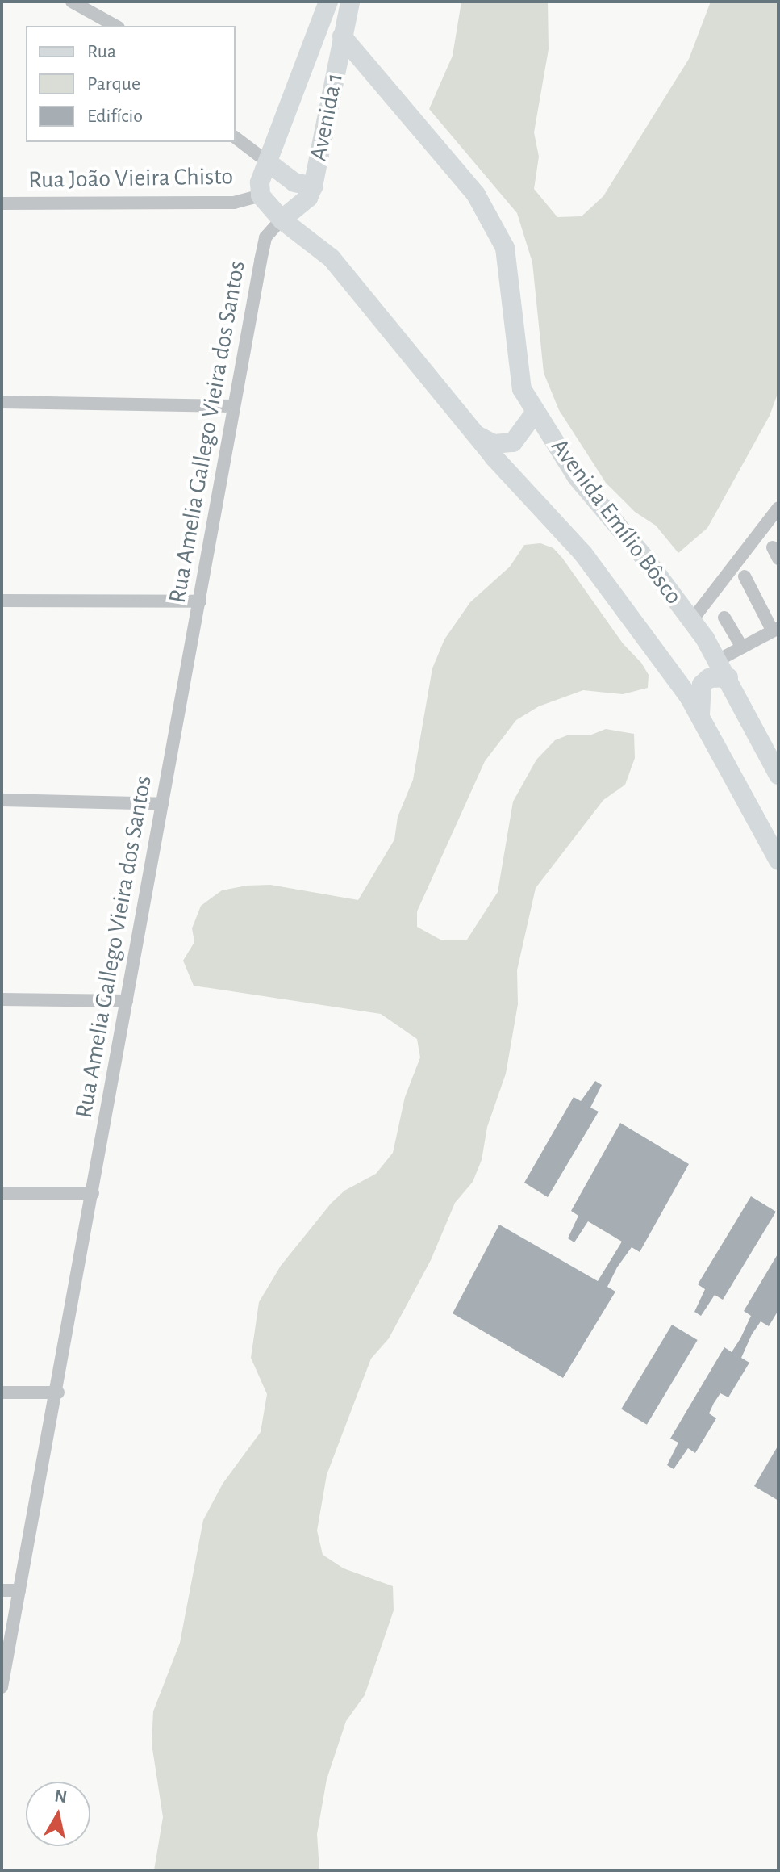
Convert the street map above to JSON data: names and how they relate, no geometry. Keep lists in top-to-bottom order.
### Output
{
  "streets": {
    "main road": ["Avenida 1", "Avenida Emílio Bôsco"],
    "street": ["Rua João Vieira Chisto", "Rua Amelia Gallego Vieira dos Santos"]
  },
  "crossings": [
    ["Avenida 1", "Rua Amelia Gallego Vieira dos Santos"],
    ["Avenida 1", "Avenida Emílio Bôsco"],
    ["Rua João Vieira Chisto", "Avenida Emílio Bôsco"],
    ["Rua Amelia Gallego Vieira dos Santos", "Avenida Emílio Bôsco"]
  ],
  "legend": ["Rua", "Parque", "Edifício"],
  "north": "top"
}
